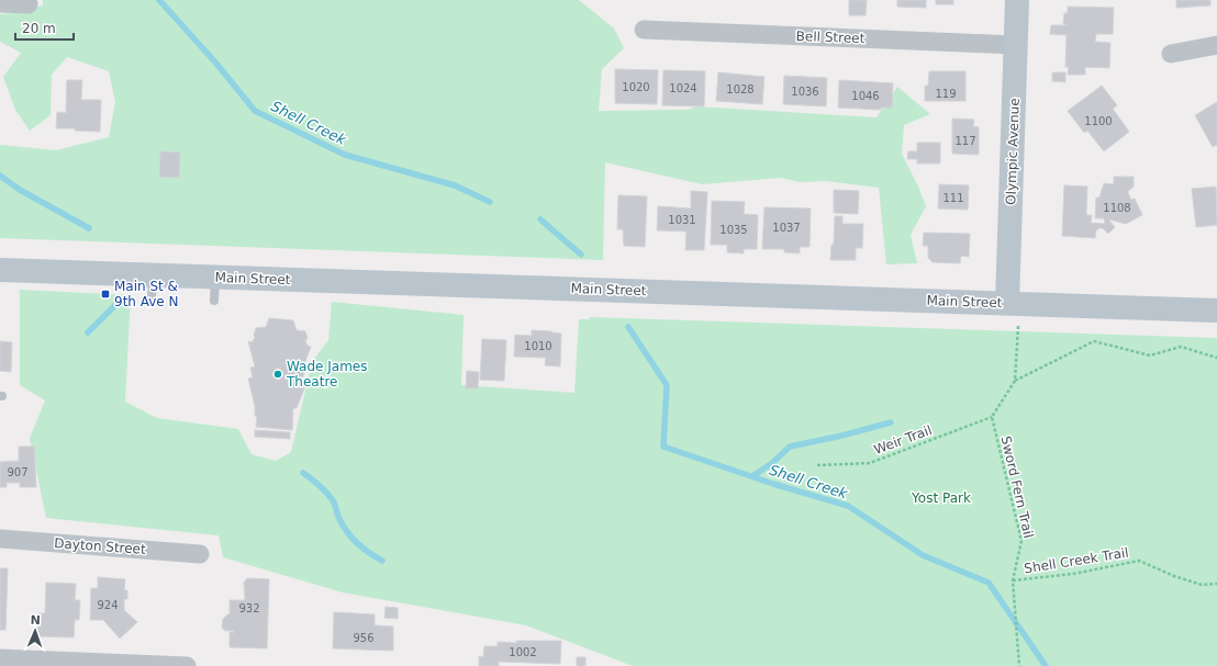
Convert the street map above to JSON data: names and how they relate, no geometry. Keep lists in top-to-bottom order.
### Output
{
  "streets": {
    "main road": ["Olympic Avenue", "Main Street"],
    "street": ["Bell Street", "Dayton Street"],
    "path": ["Weir Trail", "Sword Fern Trail", "Shell Creek Trail"]
  },
  "crossings": [
    ["Bell Street", "Olympic Avenue"],
    ["Olympic Avenue", "Main Street"],
    ["Weir Trail", "Sword Fern Trail"],
    ["Sword Fern Trail", "Shell Creek Trail"]
  ],
  "water": ["Shell Creek"],
  "parks": ["Yost Park"],
  "places": {
    "transit": ["Main St & 9th Ave N"],
    "other": ["Wade James Theatre"]
  },
  "house_numbers": [
    "1020",
    "1024",
    "1028",
    "1036",
    "119",
    "1046",
    "1100",
    "117",
    "111",
    "1108",
    "1031",
    "1037",
    "1035",
    "1010",
    "907",
    "924",
    "932",
    "956",
    "1002"
  ],
  "scale_bar": "20 m",
  "north": "top"
}
